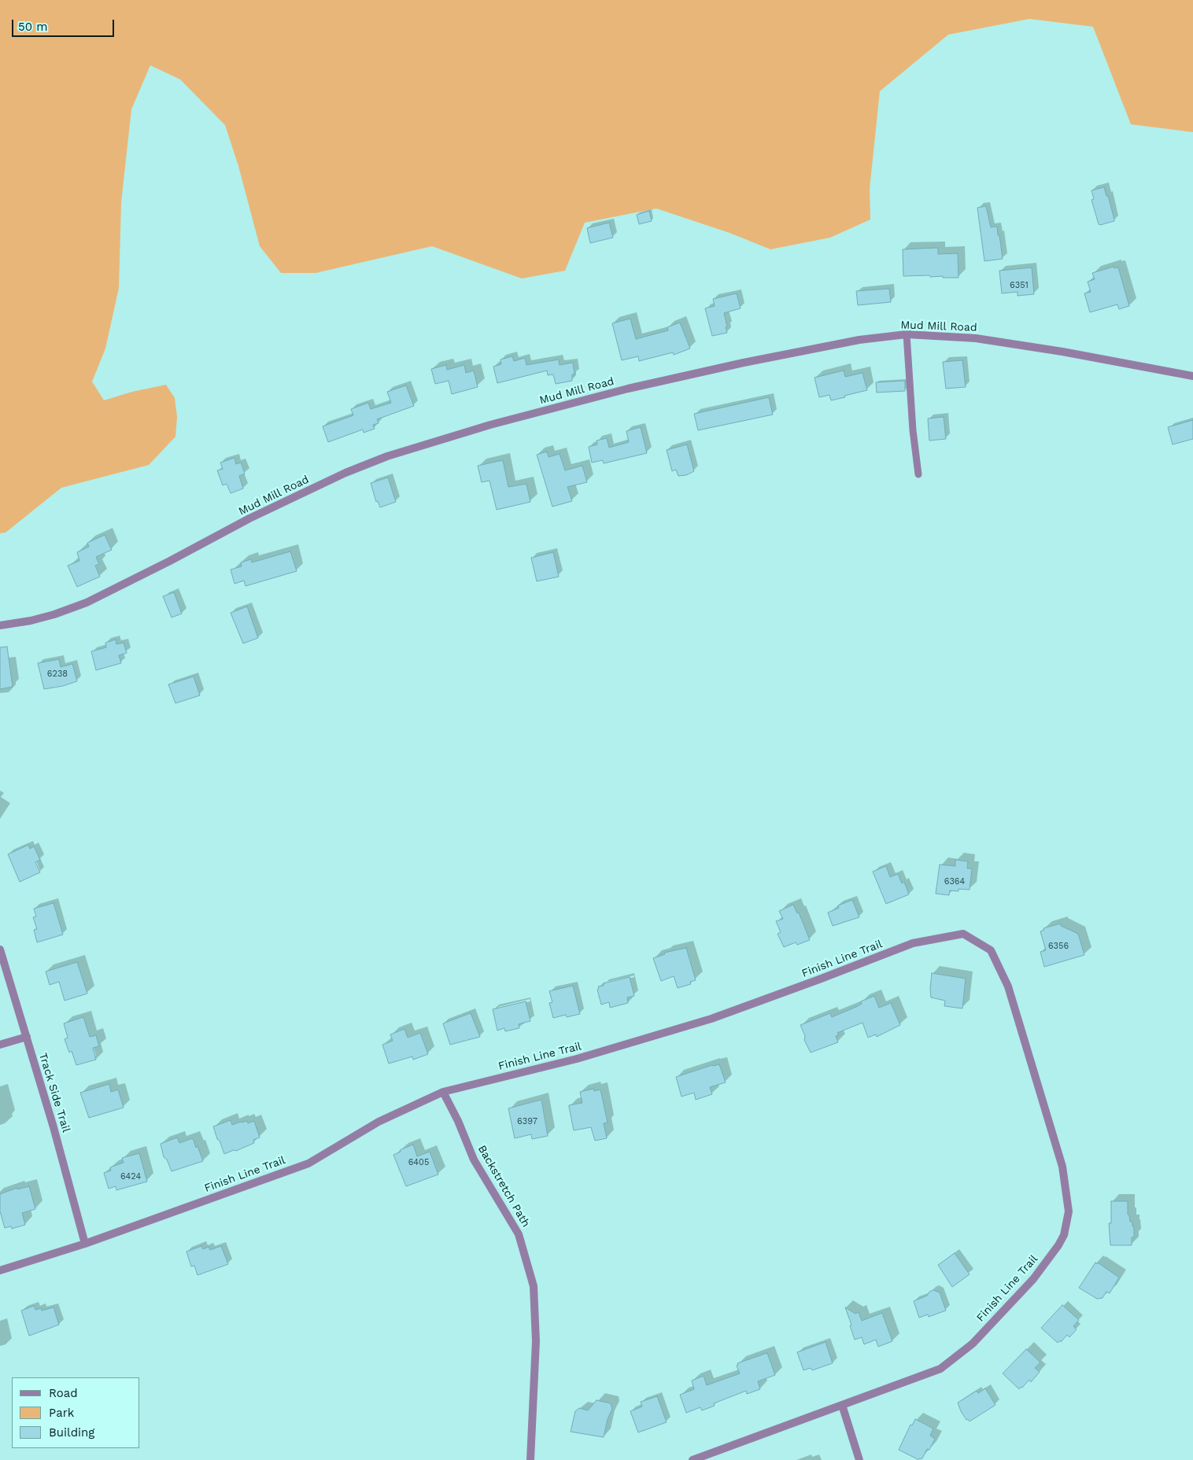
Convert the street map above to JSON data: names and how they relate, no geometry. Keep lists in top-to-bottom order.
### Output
{
  "streets": {
    "street": [
      "Mud Mill Road",
      "Finish Line Trail",
      "Track Side Trail",
      "Backstretch Path"
    ]
  },
  "crossings": [
    ["Finish Line Trail", "Track Side Trail"],
    ["Finish Line Trail", "Backstretch Path"]
  ],
  "house_numbers": [
    "6351",
    "6238",
    "6364",
    "6356",
    "6397",
    "6405",
    "6424"
  ],
  "legend": ["Road", "Park", "Building"],
  "scale_bar": "50 m"
}
